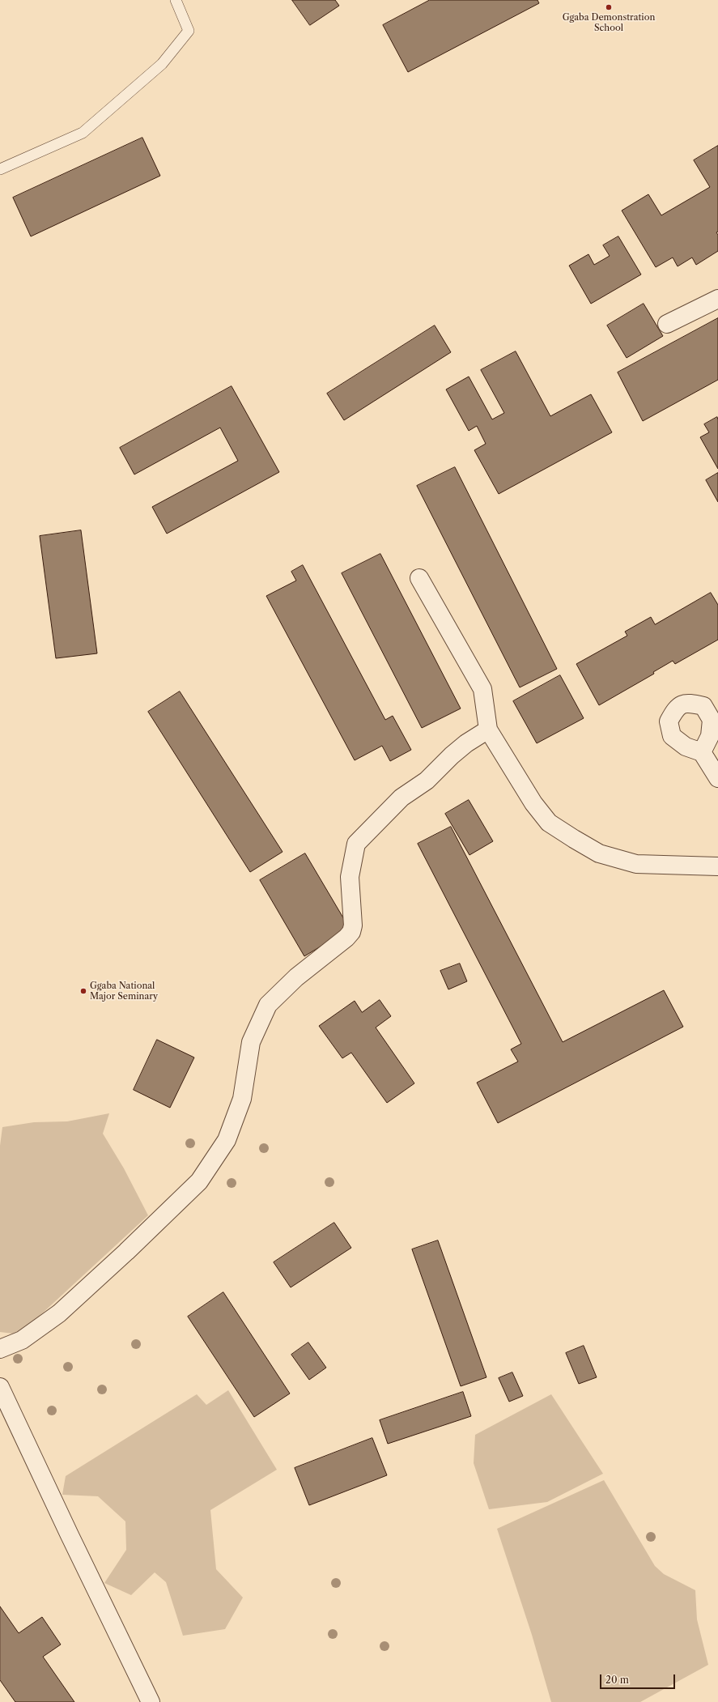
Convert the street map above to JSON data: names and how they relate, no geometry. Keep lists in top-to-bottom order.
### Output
{
  "places": ["Ggaba Demonstration School", "Ggaba National Major Seminary"],
  "scale_bar": "20 m"
}
